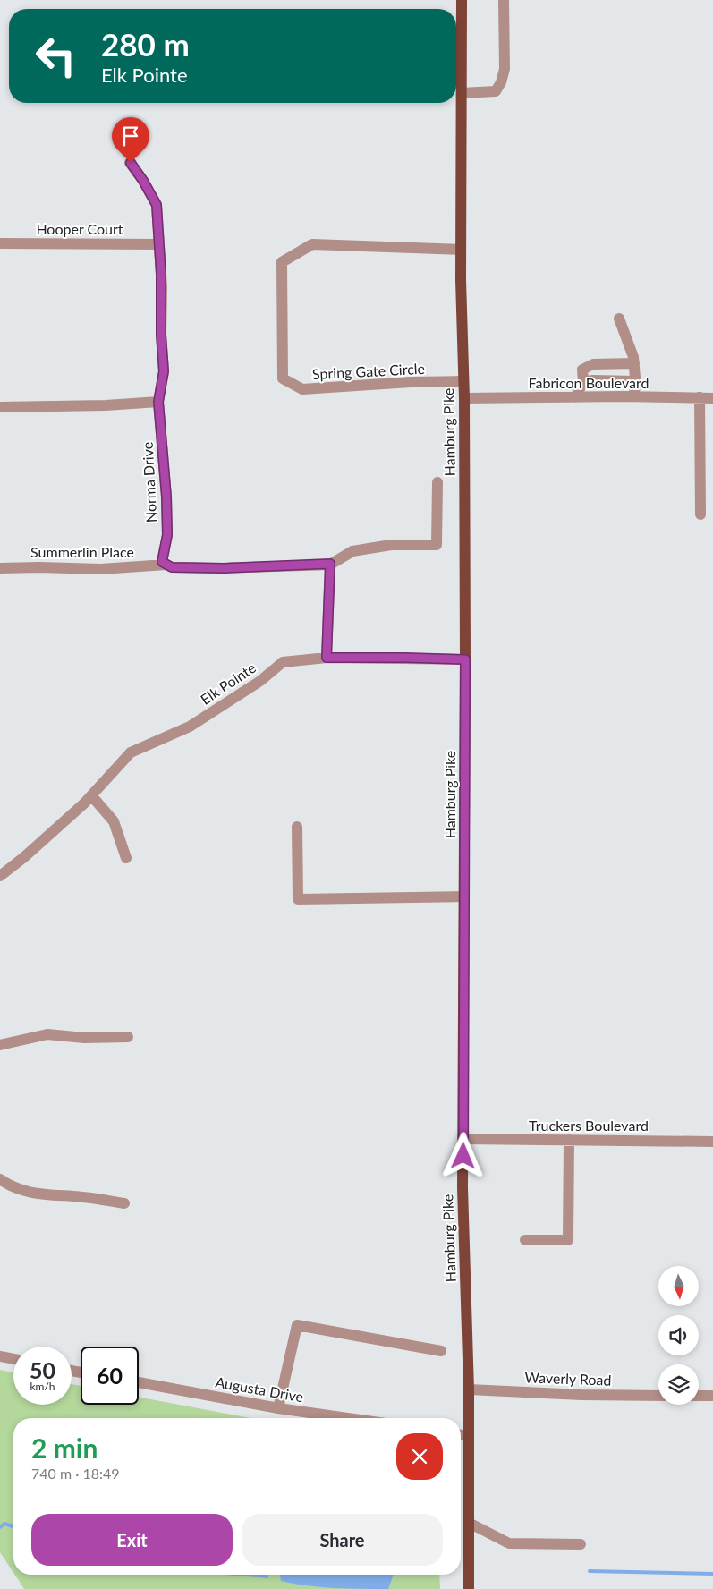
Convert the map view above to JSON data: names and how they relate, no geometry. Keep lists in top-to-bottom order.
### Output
{
  "streets": {
    "main road": ["Hamburg Pike"],
    "street": [
      "Hooper Court",
      "Spring Gate Circle",
      "Fabricon Boulevard",
      "Norma Drive",
      "Summerlin Place",
      "Elk Pointe",
      "Truckers Boulevard",
      "Waverly Road",
      "Augusta Drive"
    ]
  },
  "crossings": [
    ["Hooper Court", "Norma Drive"],
    ["Spring Gate Circle", "Hamburg Pike"],
    ["Fabricon Boulevard", "Hamburg Pike"],
    ["Hamburg Pike", "Elk Pointe"],
    ["Hamburg Pike", "Truckers Boulevard"],
    ["Hamburg Pike", "Waverly Road"],
    ["Norma Drive", "Summerlin Place"]
  ],
  "north": "bottom",
  "page": {
    "turn": ["280 m", "Elk Pointe"],
    "speed": "50 km/h",
    "limit": "60",
    "heading": ["2 min", "740 m · 18:49"],
    "buttons": ["Exit", "Share"]
  }
}
